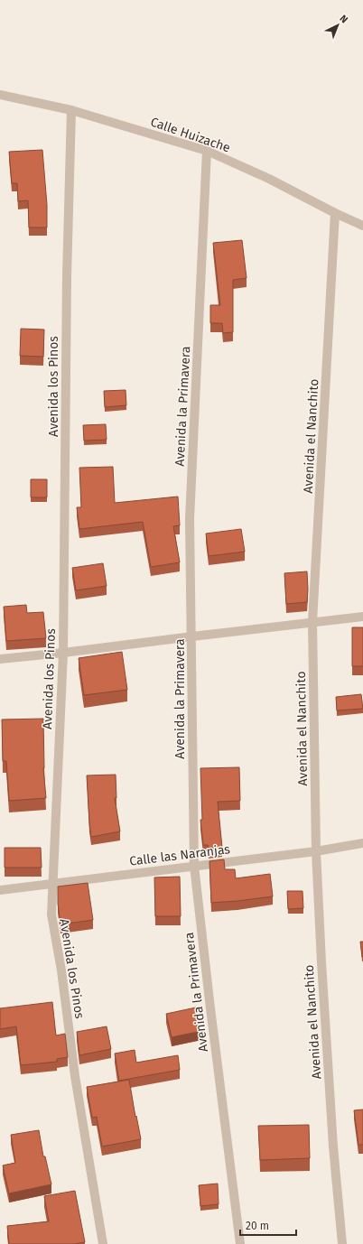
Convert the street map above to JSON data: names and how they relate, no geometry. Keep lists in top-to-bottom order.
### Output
{
  "streets": {
    "street": [
      "Calle Huizache",
      "Avenida los Pinos",
      "Avenida la Primavera",
      "Avenida el Nanchito",
      "Calle las Naranjas"
    ]
  },
  "crossings": [
    ["Calle Huizache", "Avenida los Pinos"],
    ["Calle Huizache", "Avenida la Primavera"],
    ["Calle Huizache", "Avenida el Nanchito"],
    ["Avenida los Pinos", "Calle las Naranjas"],
    ["Avenida la Primavera", "Calle las Naranjas"],
    ["Avenida el Nanchito", "Calle las Naranjas"]
  ],
  "scale_bar": "20 m",
  "north": "top right"
}
